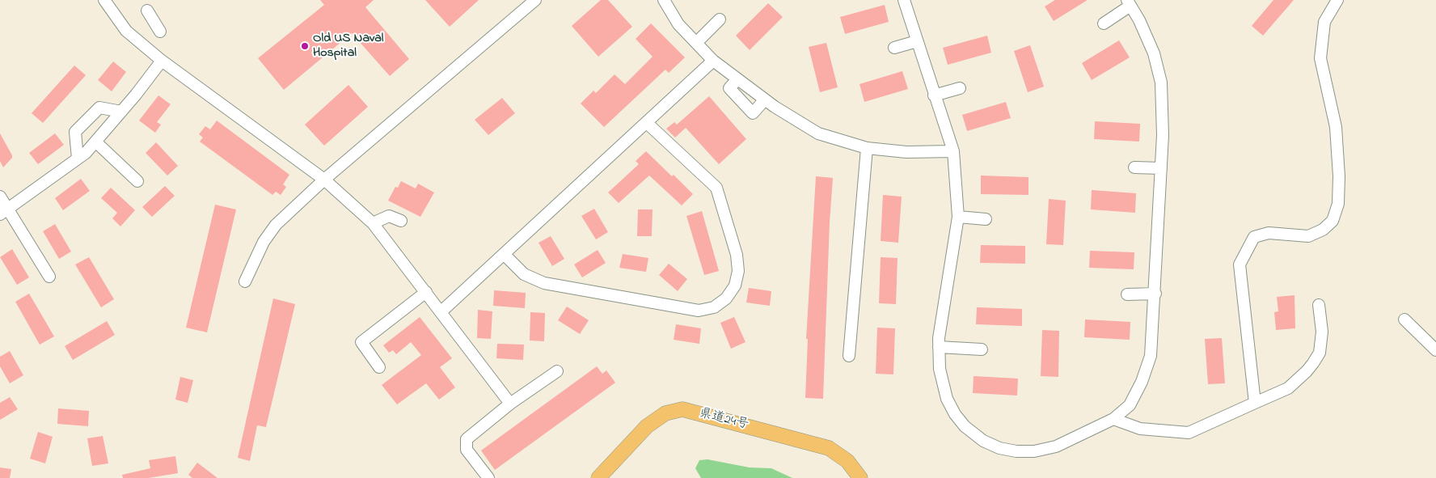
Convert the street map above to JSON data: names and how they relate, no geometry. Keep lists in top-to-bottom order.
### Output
{
  "streets": {
    "main road": ["県道24号"]
  },
  "places": ["Old US Naval Hospital"]
}
